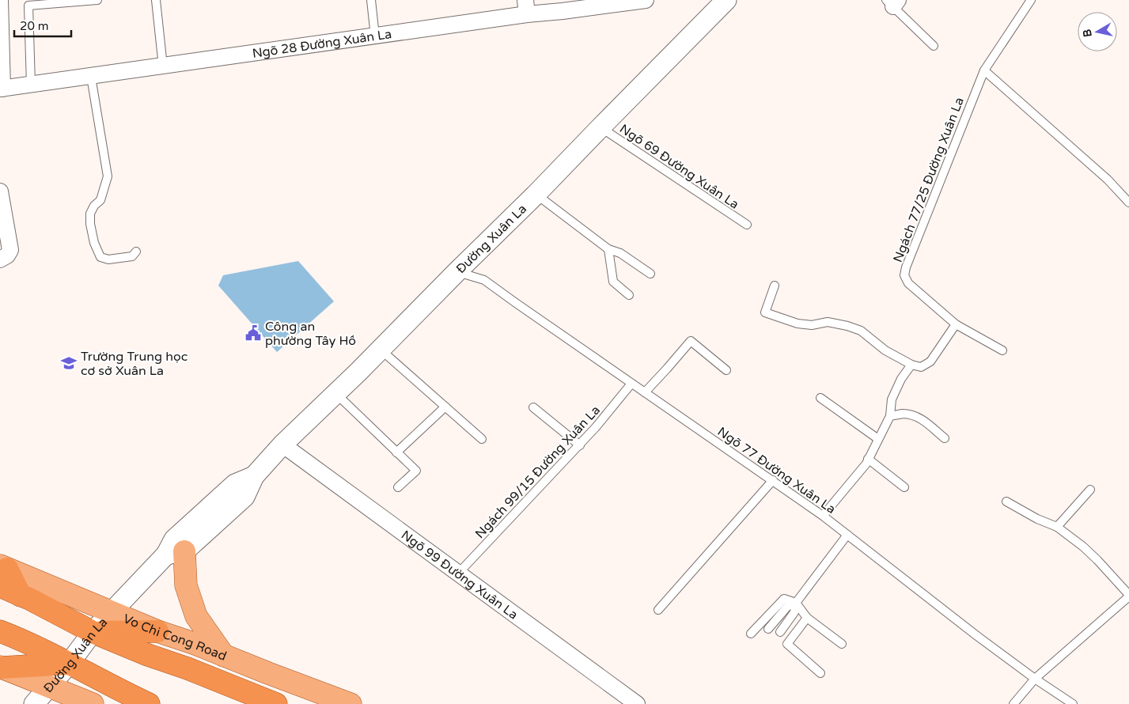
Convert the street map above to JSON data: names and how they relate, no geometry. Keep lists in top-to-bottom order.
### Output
{
  "streets": {
    "highway": ["Vo Chi Cong Road"],
    "street": ["Ngõ 28 Đường Xuân La", "Đường Xuân La", "Ngõ 99 Đường Xuân La"],
    "lane": [
      "Ngõ 69 Đường Xuân La",
      "Ngách 77/25 Đường Xuân La",
      "Ngõ 77 Đường Xuân La",
      "Ngách 99/15 Đường Xuân La"
    ]
  },
  "crossings": [
    ["Ngõ 69 Đường Xuân La", "Đường Xuân La"],
    ["Đường Xuân La", "Ngõ 77 Đường Xuân La"],
    ["Đường Xuân La", "Ngõ 99 Đường Xuân La"],
    ["Đường Xuân La", "Vo Chi Cong Road"],
    ["Ngõ 77 Đường Xuân La", "Ngách 99/15 Đường Xuân La"],
    ["Ngách 99/15 Đường Xuân La", "Ngõ 99 Đường Xuân La"]
  ],
  "places": {
    "public building": ["Công an phường Tây Hồ"],
    "school or university": ["Trường Trung học cơ sở Xuân La"]
  },
  "scale_bar": "20 m",
  "north": "left"
}
